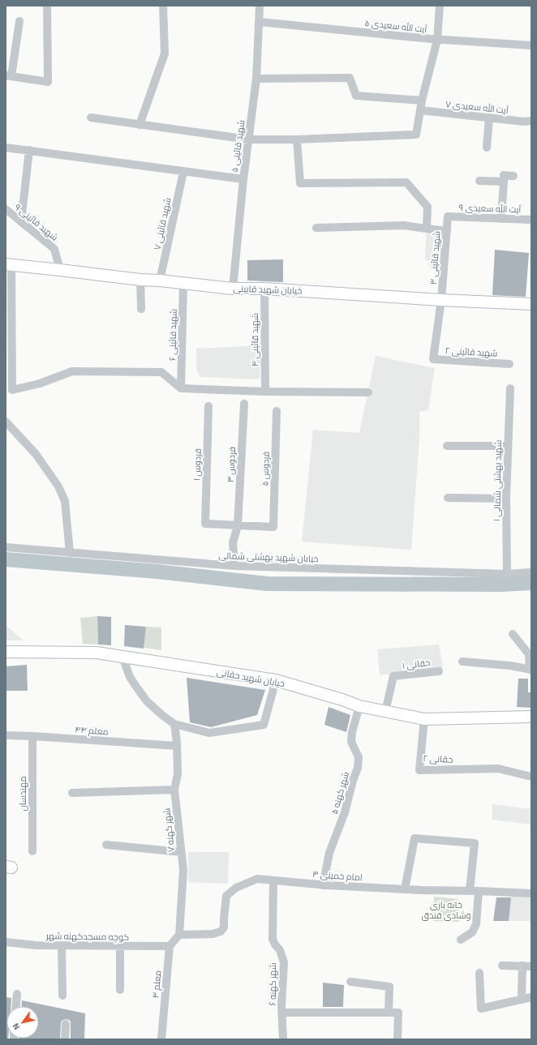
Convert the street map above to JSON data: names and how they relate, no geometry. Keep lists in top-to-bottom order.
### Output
{
  "streets": {
    "main road": ["خیابان شهید قایینی", "خیابان شهید حقانی"],
    "street": [
      "آیت الله سعیدی ۵",
      "آیت الله سعیدی ۷",
      "شهید قائینی ۵",
      "آیت الله سعیدی ۹",
      "شهید قائینی ۹",
      "شهید قائینی ۷",
      "شهید قائینی ۳",
      "شهید قائینی ۶",
      "شهید قائینی ۴",
      "شهید قائینی ۲",
      "فردوس ۱",
      "فردوس ۳",
      "فردوس ۵",
      "شهید بهشتی شمالی ۱",
      "خیابان شهید بهشتی شمالی",
      "حقانی ۱",
      "معلم ۴۴",
      "حقانی ۲",
      "شهر کهنه ۵",
      "مهندسان",
      "شهر کهنه ۷",
      "امام خمینی ۳",
      "کوچه مسجدکهنه شهر",
      "معلم ۳",
      "شهر کهنه ۶"
    ]
  },
  "crossings": [
    ["آیت الله سعیدی ۵", "شهید قائینی ۵"],
    ["شهید قائینی ۵", "خیابان شهید قایینی"],
    ["آیت الله سعیدی ۹", "شهید قائینی ۳"],
    ["شهید قائینی ۹", "خیابان شهید قایینی"],
    ["شهید قائینی ۷", "خیابان شهید قایینی"],
    ["شهید قائینی ۳", "خیابان شهید قایینی"],
    ["شهید قائینی ۳", "شهید قائینی ۲"],
    ["خیابان شهید قایینی", "شهید قائینی ۶"],
    ["خیابان شهید قایینی", "شهید قائینی ۴"],
    ["خیابان شهید قایینی", "شهید قائینی ۲"],
    ["فردوس ۱", "فردوس ۳"],
    ["فردوس ۱", "فردوس ۵"],
    ["فردوس ۳", "فردوس ۵"],
    ["فردوس ۳", "خیابان شهید بهشتی شمالی"],
    ["شهید بهشتی شمالی ۱", "خیابان شهید بهشتی شمالی"],
    ["حقانی ۱", "خیابان شهید حقانی"],
    ["خیابان شهید حقانی", "حقانی ۲"],
    ["خیابان شهید حقانی", "شهر کهنه ۵"],
    ["معلم ۴۴", "مهندسان"],
    ["معلم ۴۴", "شهر کهنه ۷"],
    ["شهر کهنه ۵", "امام خمینی ۳"],
    ["شهر کهنه ۷", "امام خمینی ۳"],
    ["امام خمینی ۳", "شهر کهنه ۶"],
    ["کوچه مسجدکهنه شهر", "معلم ۳"]
  ],
  "parks": ["خانه بازی وشادی فندق"],
  "north": "bottom left"
}
